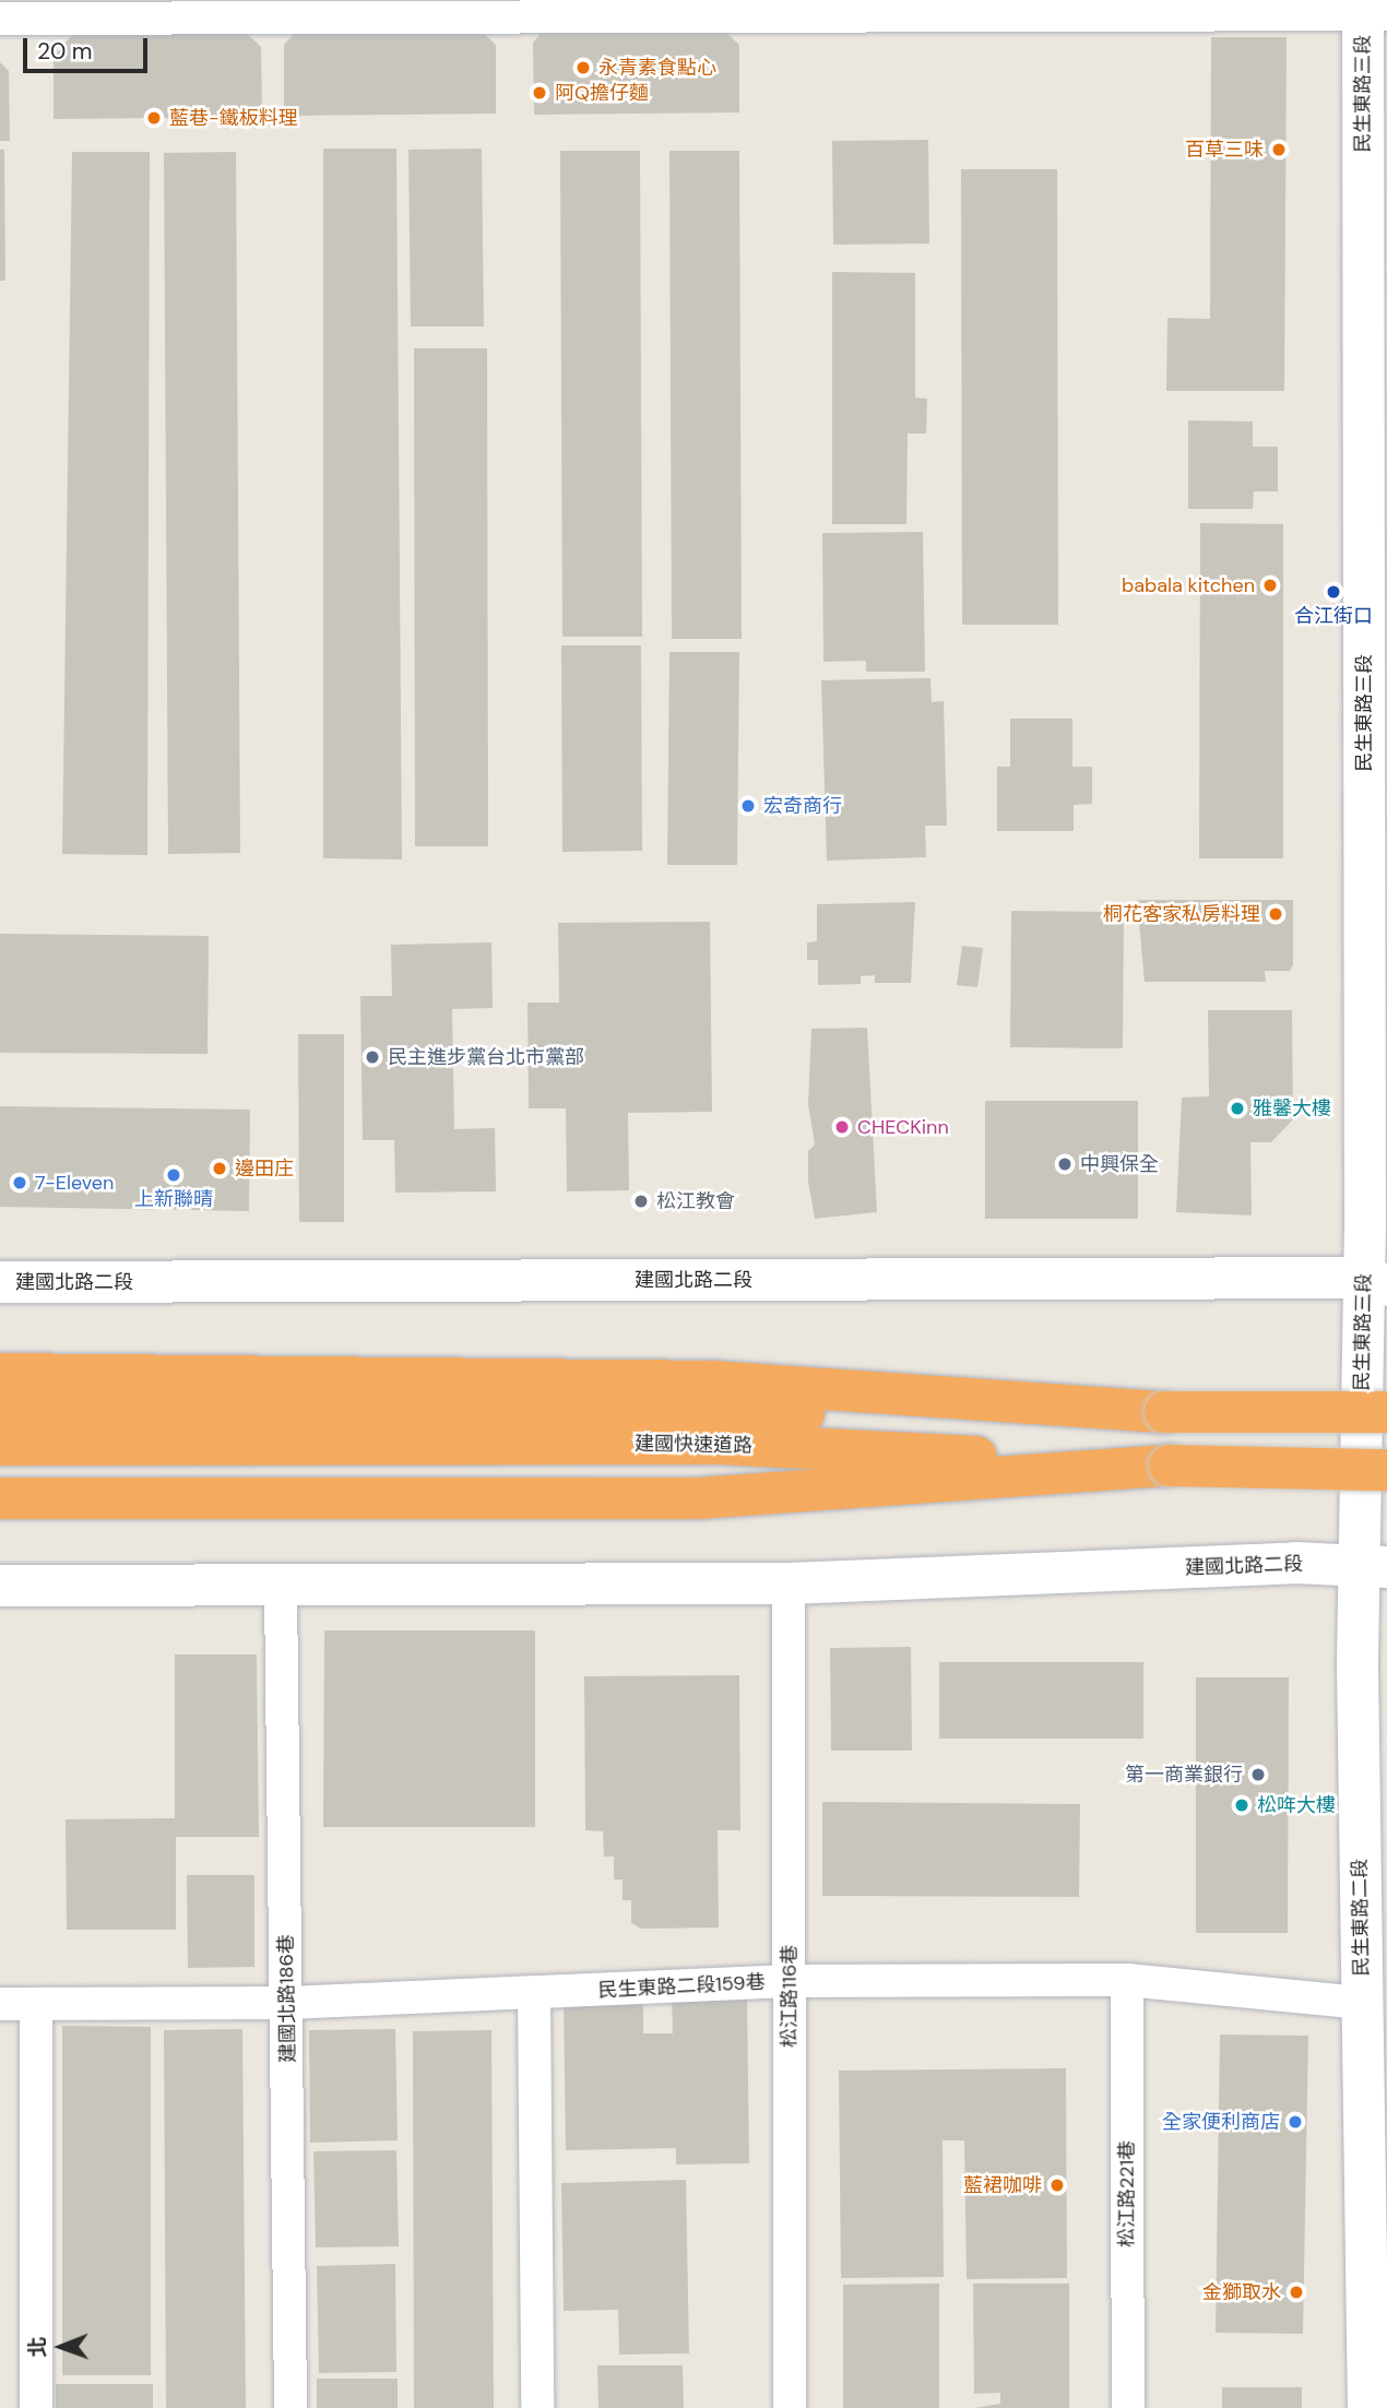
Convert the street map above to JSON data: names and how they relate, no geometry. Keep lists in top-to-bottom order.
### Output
{
  "streets": {
    "highway": ["建國快速道路"],
    "street": [
      "民生東路三段",
      "建國北路二段",
      "民生東路二段",
      "民生東路二段159巷",
      "松江路116巷",
      "建國北路186巷",
      "松江路221巷"
    ]
  },
  "crossings": [
    ["民生東路三段", "建國北路二段"],
    ["民生東路三段", "建國快速道路"],
    ["民生東路三段", "民生東路二段"],
    ["建國北路二段", "民生東路二段"],
    ["建國北路二段", "松江路116巷"],
    ["建國北路二段", "建國北路186巷"],
    ["建國快速道路", "民生東路二段"],
    ["民生東路二段", "民生東路二段159巷"],
    ["民生東路二段159巷", "松江路116巷"],
    ["民生東路二段159巷", "建國北路186巷"],
    ["民生東路二段159巷", "松江路221巷"]
  ],
  "places": [
    "永青素食點心",
    "阿Q擔仔麵",
    "藍巷-鐵板料理",
    "百草三味",
    "babala kitchen",
    "合江街口",
    "宏奇商行",
    "桐花客家私房料理",
    "民主進步黨台北市黨部",
    "雅馨大樓",
    "CHECKinn",
    "中興保全",
    "邊田庄",
    "上新聯晴",
    "7-Eleven",
    "松江教會",
    "第一商業銀行",
    "松哖大樓",
    "全家便利商店",
    "藍裙咖啡",
    "金獅取水"
  ],
  "scale_bar": "20 m",
  "north": "left"
}
